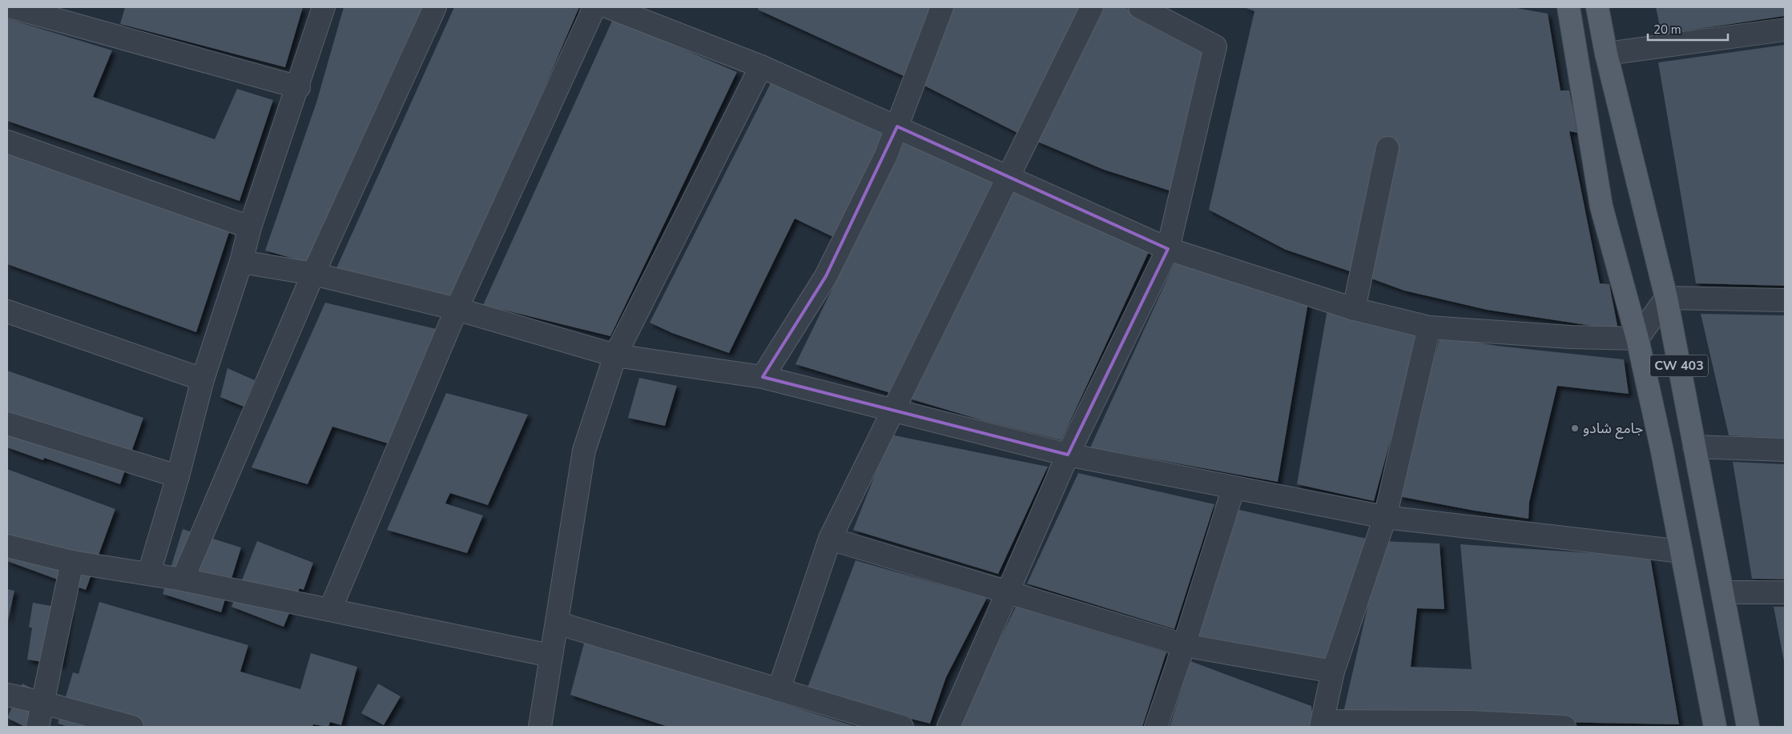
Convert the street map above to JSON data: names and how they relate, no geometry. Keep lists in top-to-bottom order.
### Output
{
  "streets": {
    "main road": ["CW 403"]
  },
  "places": ["جامع شادو"],
  "scale_bar": "20 m"
}
